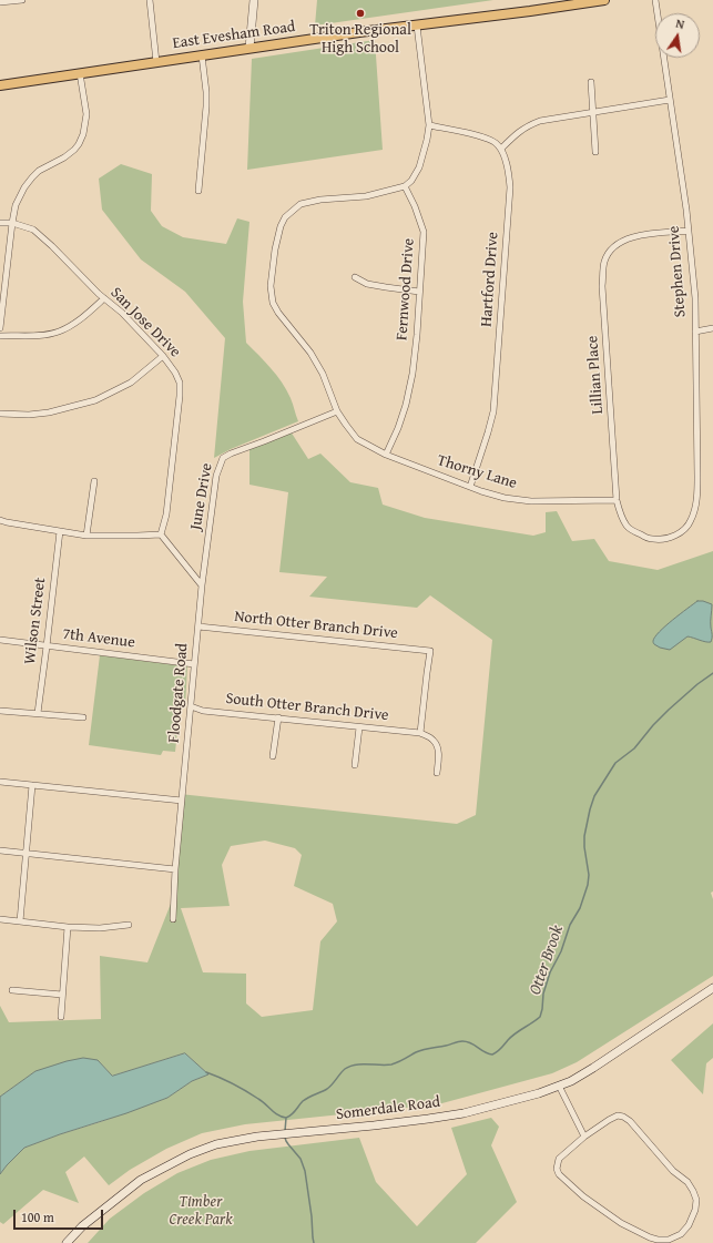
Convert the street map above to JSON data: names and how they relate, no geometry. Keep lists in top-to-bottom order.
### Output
{
  "streets": {
    "main road": ["East Evesham Road", "Somerdale Road"],
    "street": [
      "Stephen Drive",
      "Hartford Drive",
      "Fernwood Drive",
      "San Jose Drive",
      "Lillian Place",
      "Thorny Lane",
      "June Drive",
      "Wilson Street",
      "North Otter Branch Drive",
      "7th Avenue",
      "Floodgate Road",
      "South Otter Branch Drive"
    ]
  },
  "crossings": [
    ["Stephen Drive", "Lillian Place"],
    ["Hartford Drive", "Thorny Lane"],
    ["Fernwood Drive", "Thorny Lane"],
    ["Lillian Place", "Thorny Lane"],
    ["Thorny Lane", "June Drive"],
    ["June Drive", "Floodgate Road"],
    ["Wilson Street", "7th Avenue"],
    ["North Otter Branch Drive", "Floodgate Road"],
    ["North Otter Branch Drive", "South Otter Branch Drive"],
    ["7th Avenue", "Floodgate Road"],
    ["Floodgate Road", "South Otter Branch Drive"]
  ],
  "water": ["Otter Brook"],
  "parks": ["Timber Creek Park"],
  "places": ["Triton Regional High School"],
  "scale_bar": "100 m",
  "north": "top"
}
